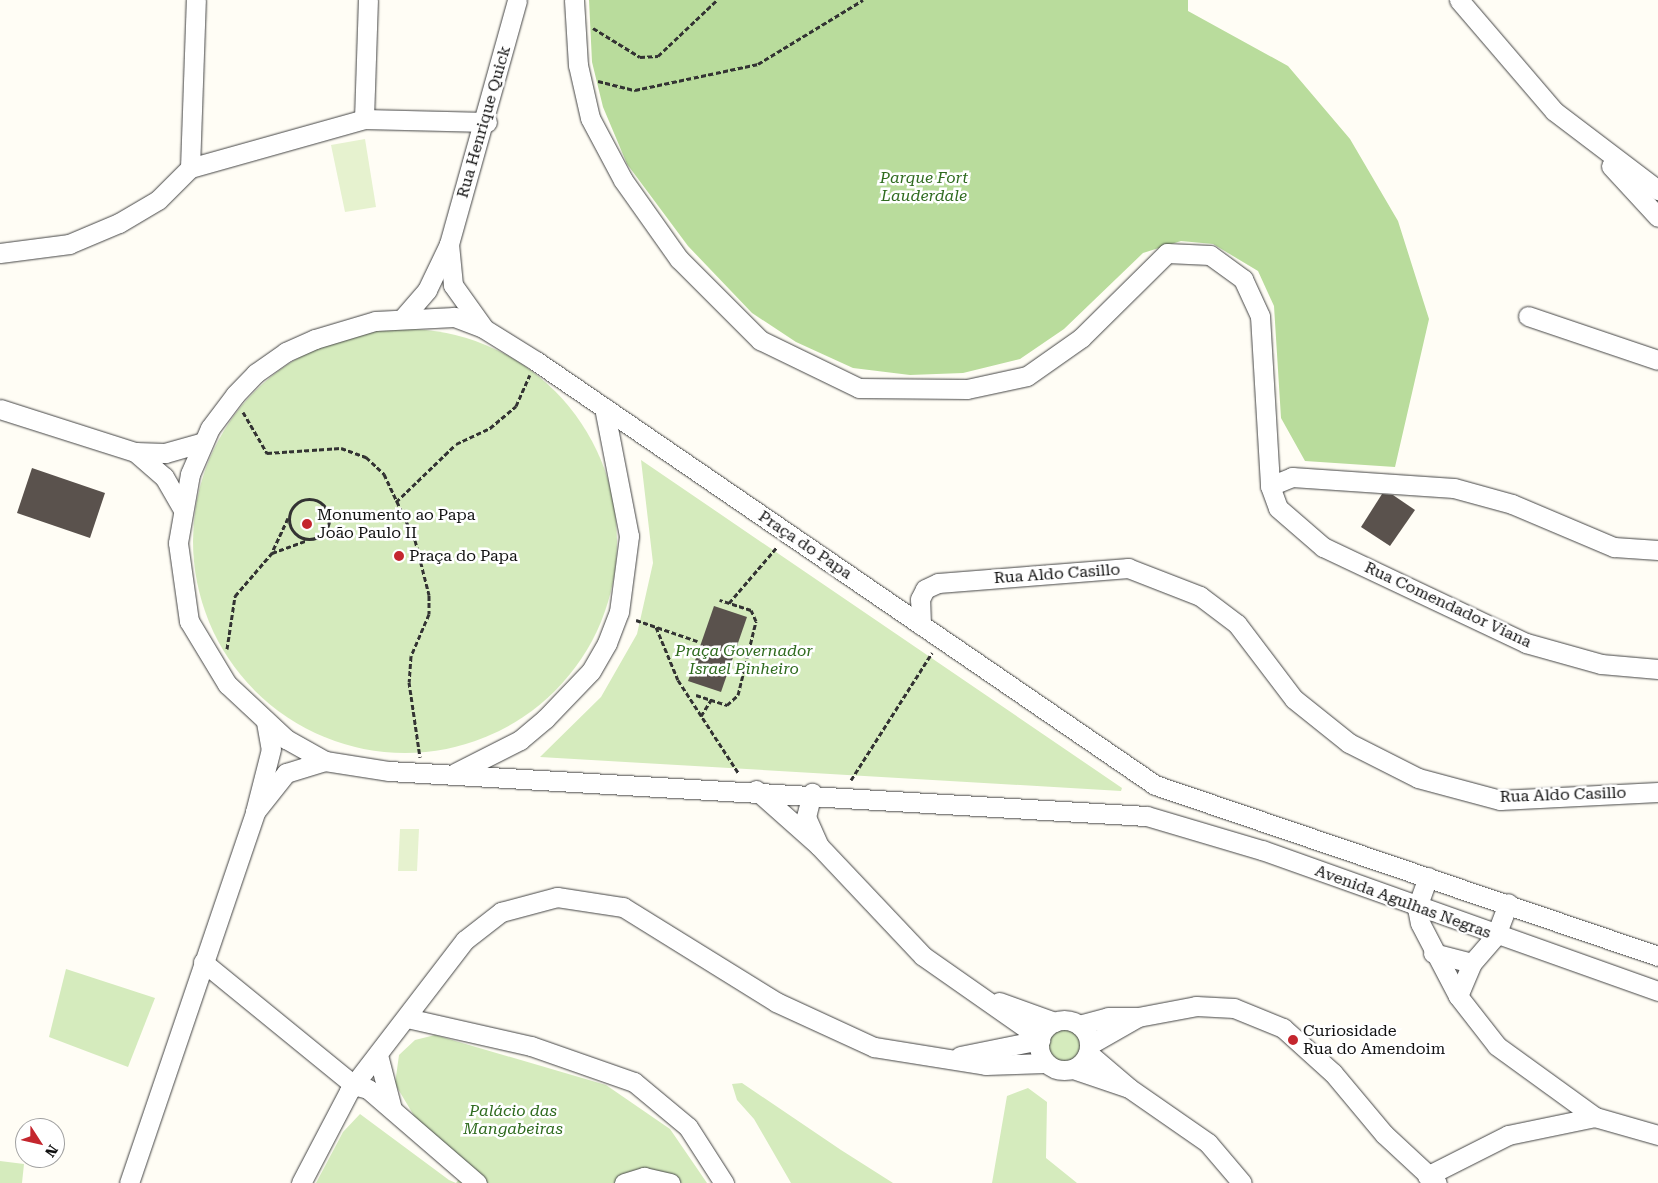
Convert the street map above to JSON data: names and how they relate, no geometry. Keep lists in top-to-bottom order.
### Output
{
  "streets": {
    "street": [
      "Rua Henrique Quick",
      "Praça do Papa",
      "Rua Aldo Casillo",
      "Rua Comendador Viana",
      "Avenida Agulhas Negras"
    ]
  },
  "crossings": [
    ["Rua Henrique Quick", "Praça do Papa"],
    ["Praça do Papa", "Rua Aldo Casillo"],
    ["Praça do Papa", "Avenida Agulhas Negras"]
  ],
  "parks": ["Parque Fort Lauderdale", "Praça Governador Israel Pinheiro", "Palácio das Mangabeiras"],
  "places": ["Monumento ao Papa João Paulo II", "Praça do Papa", "Curiosidade Rua do Amendoim"],
  "north": "bottom right"
}
